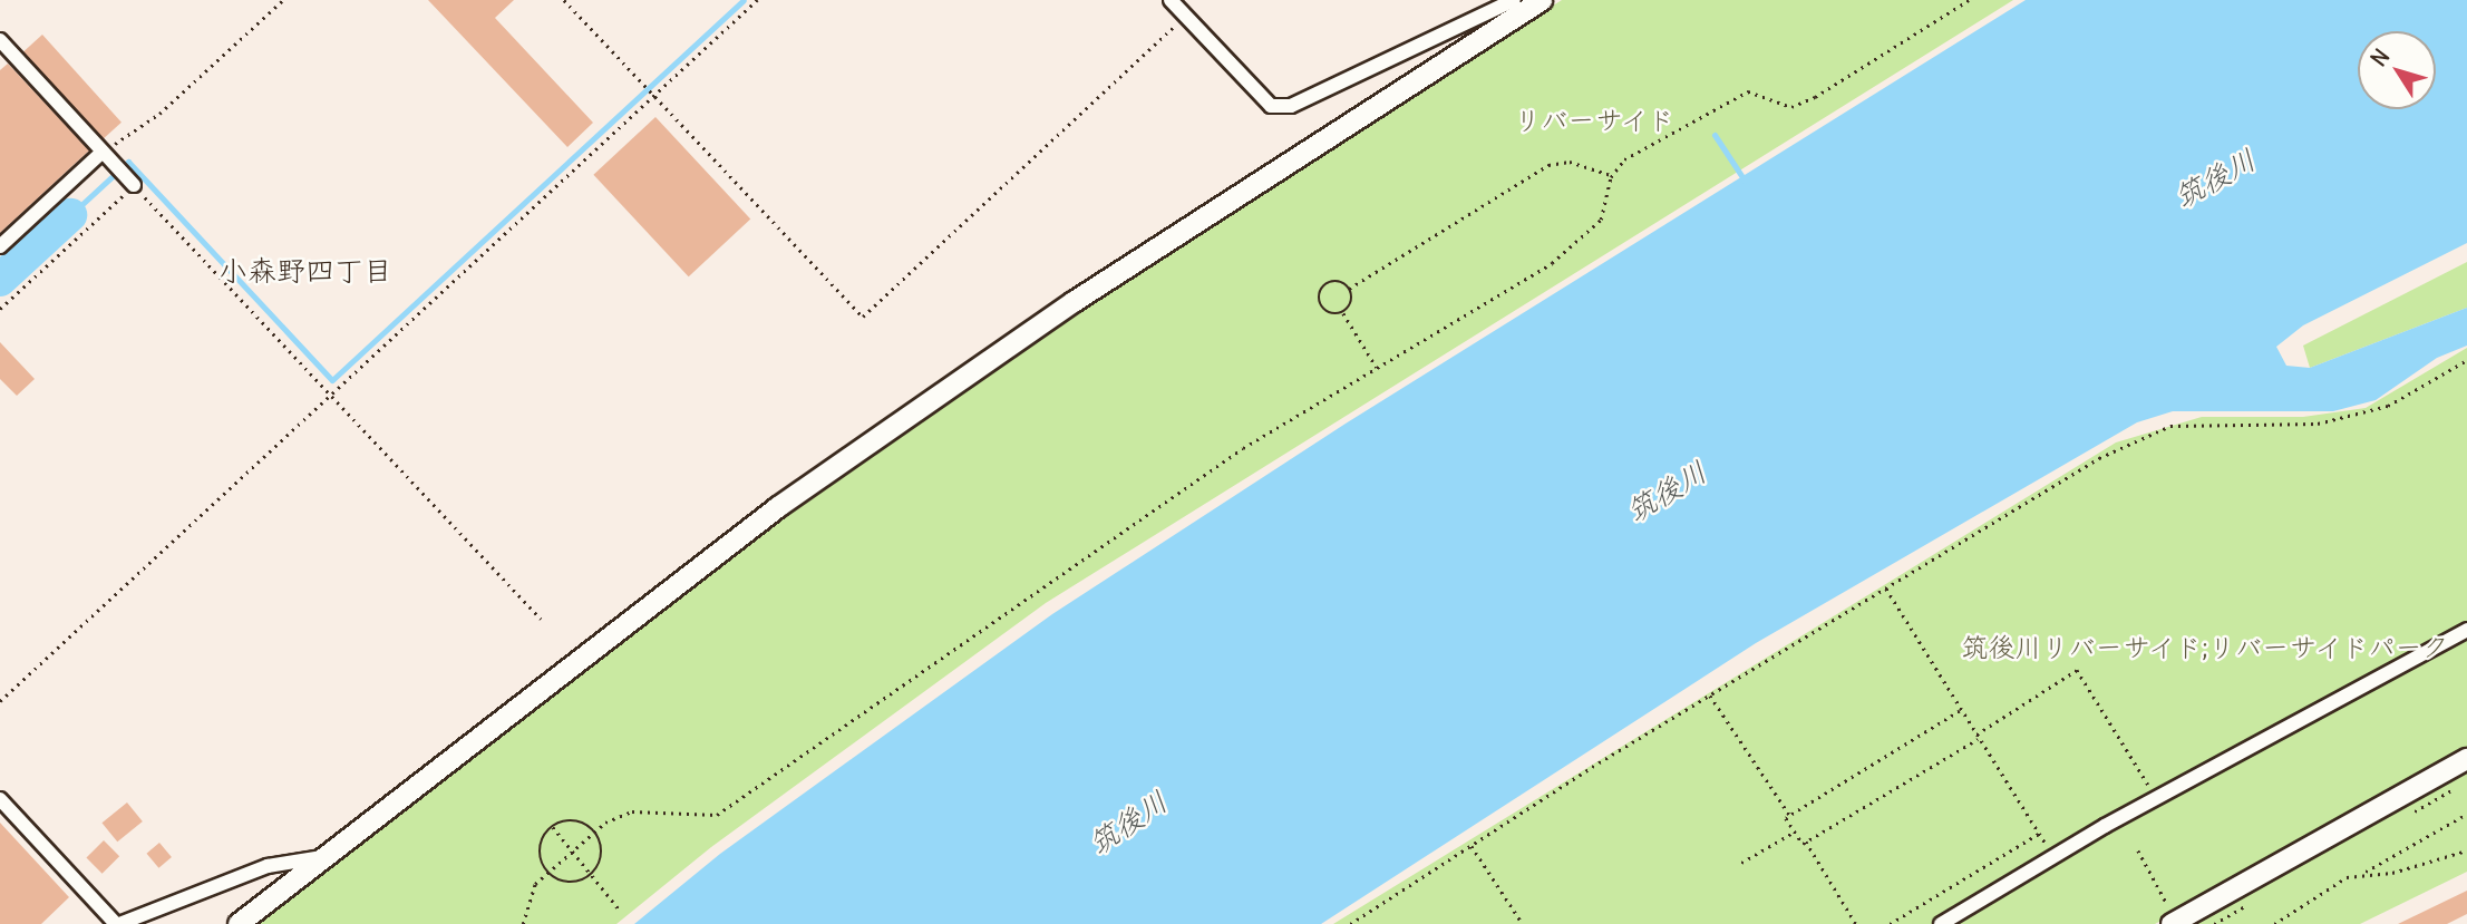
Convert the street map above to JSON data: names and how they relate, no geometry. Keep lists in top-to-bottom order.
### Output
{
  "districts": ["小森野四丁目"],
  "water": ["筑後川"],
  "parks": ["リバーサイド", "筑後川リバーサイド;リバーサイドパーク"],
  "north": "top left"
}
